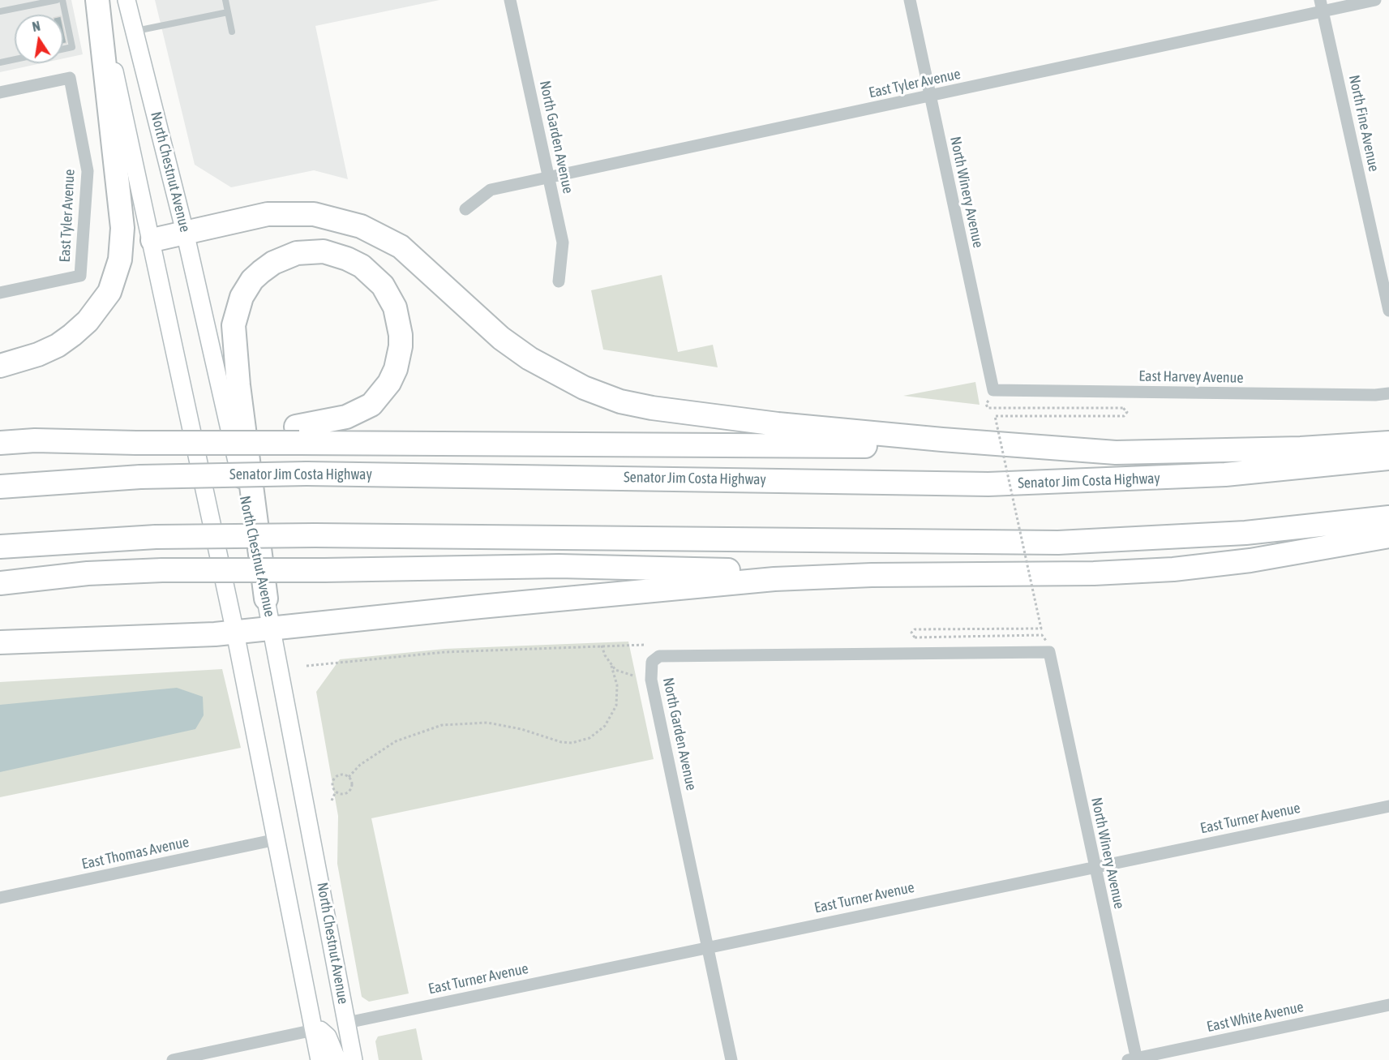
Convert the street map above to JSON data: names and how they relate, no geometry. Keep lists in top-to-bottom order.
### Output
{
  "streets": {
    "highway": ["Senator Jim Costa Highway"],
    "main road": ["North Chestnut Avenue"],
    "street": [
      "East Tyler Avenue",
      "North Fine Avenue",
      "North Garden Avenue",
      "North Winery Avenue",
      "East Harvey Avenue",
      "East Turner Avenue",
      "East Thomas Avenue",
      "East White Avenue"
    ]
  },
  "crossings": [
    ["East Tyler Avenue", "North Fine Avenue"],
    ["East Tyler Avenue", "North Garden Avenue"],
    ["East Tyler Avenue", "North Winery Avenue"],
    ["North Garden Avenue", "North Winery Avenue"],
    ["North Garden Avenue", "East Turner Avenue"],
    ["North Chestnut Avenue", "East Turner Avenue"],
    ["North Winery Avenue", "East Harvey Avenue"],
    ["North Winery Avenue", "East Turner Avenue"],
    ["North Winery Avenue", "East White Avenue"]
  ],
  "north": "top"
}
